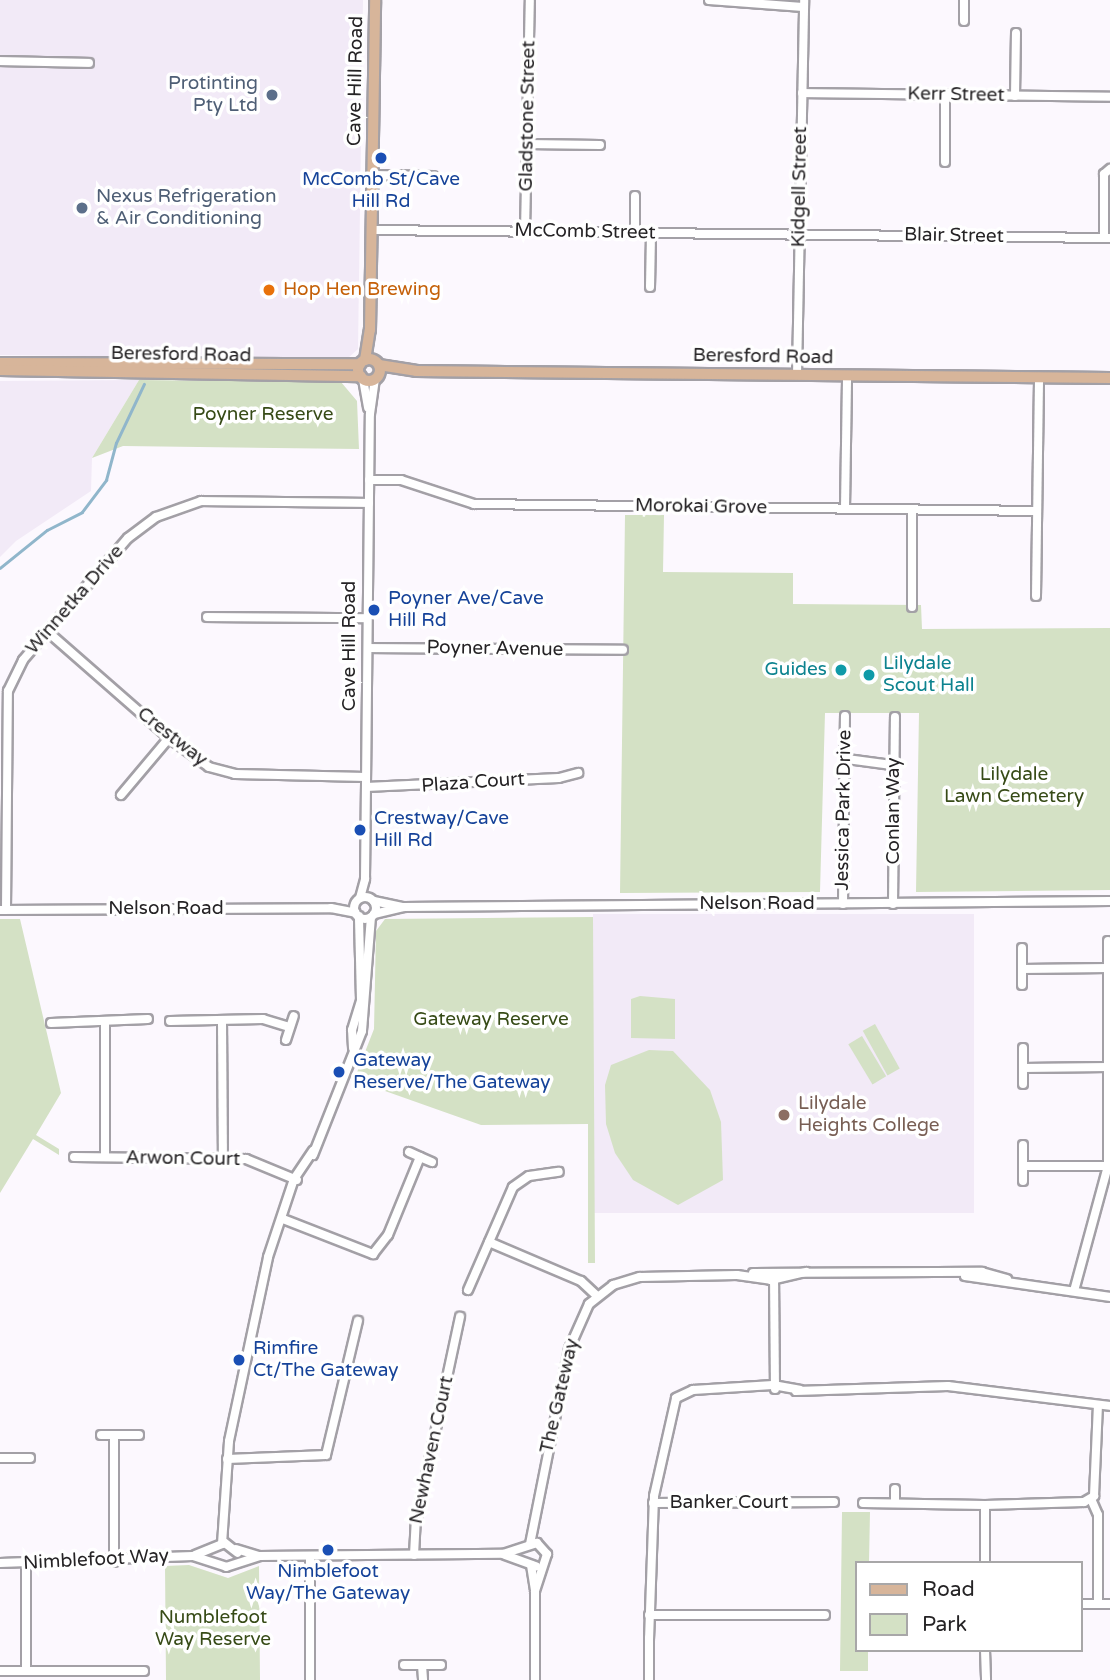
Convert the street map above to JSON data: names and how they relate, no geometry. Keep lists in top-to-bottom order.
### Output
{
  "streets": {
    "main road": ["Cave Hill Road", "Beresford Road"],
    "street": [
      "Kerr Street",
      "Gladstone Street",
      "Kidgell Street",
      "McComb Street",
      "Blair Street",
      "Morokai Grove",
      "Winnetka Drive",
      "Poyner Avenue",
      "Crestway",
      "Plaza Court",
      "Jessica Park Drive",
      "Conlan Way",
      "Nelson Road",
      "Arwon Court",
      "The Gateway",
      "Newhaven Court",
      "Banker Court",
      "Nimblefoot Way"
    ]
  },
  "crossings": [
    ["Cave Hill Road", "McComb Street"],
    ["Cave Hill Road", "Beresford Road"],
    ["Cave Hill Road", "Morokai Grove"],
    ["Cave Hill Road", "Winnetka Drive"],
    ["Cave Hill Road", "Poyner Avenue"],
    ["Cave Hill Road", "Crestway"],
    ["Cave Hill Road", "Plaza Court"],
    ["Cave Hill Road", "Nelson Road"],
    ["Kerr Street", "Kidgell Street"],
    ["Gladstone Street", "McComb Street"],
    ["Kidgell Street", "McComb Street"],
    ["Kidgell Street", "Blair Street"],
    ["Kidgell Street", "Beresford Road"],
    ["McComb Street", "Blair Street"],
    ["Winnetka Drive", "Crestway"],
    ["Winnetka Drive", "Nelson Road"],
    ["Jessica Park Drive", "Nelson Road"],
    ["Conlan Way", "Nelson Road"]
  ],
  "parks": [
    "Poyner Reserve",
    "Lilydale Lawn Cemetery",
    "Gateway Reserve",
    "Numblefoot Way Reserve"
  ],
  "places": [
    "Protinting Pty Ltd",
    "McComb St/Cave Hill Rd",
    "Nexus Refrigeration & Air Conditioning",
    "Hop Hen Brewing",
    "Poyner Ave/Cave Hill Rd",
    "Guides",
    "Lilydale Scout Hall",
    "Crestway/Cave Hill Rd",
    "Gateway Reserve/The Gateway",
    "Lilydale Heights College",
    "Rimfire Ct/The Gateway",
    "Nimblefoot Way/The Gateway"
  ],
  "legend": ["Road", "Park"]
}
